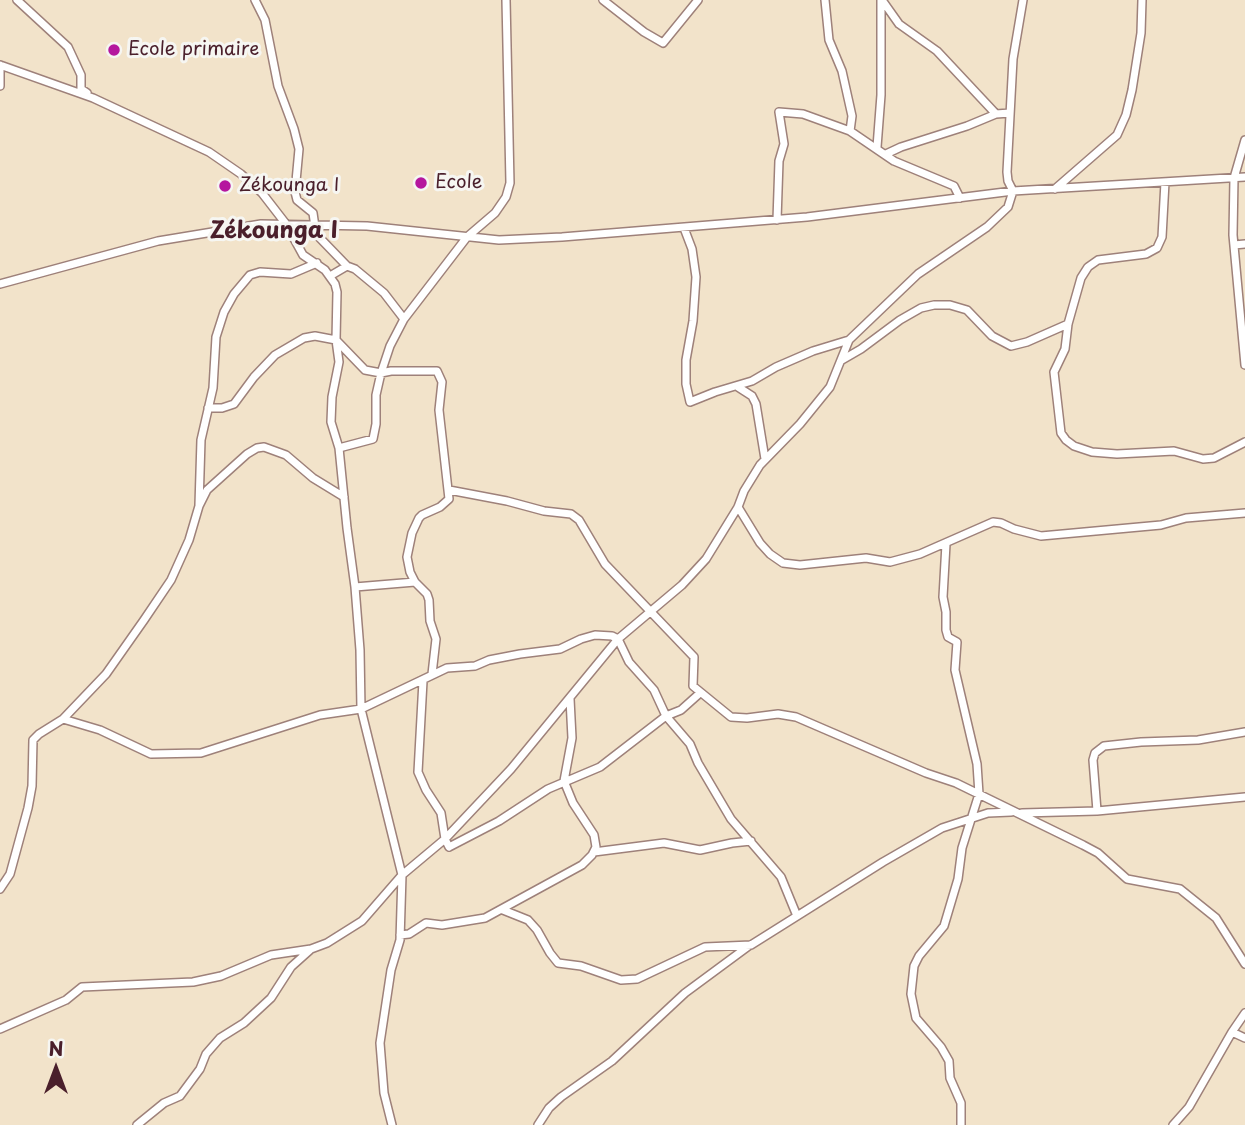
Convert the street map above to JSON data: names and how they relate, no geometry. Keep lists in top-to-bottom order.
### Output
{
  "districts": ["Zékounga I"],
  "places": ["Ecole primaire", "Ecole", "Zékounga I"],
  "north": "top"
}
